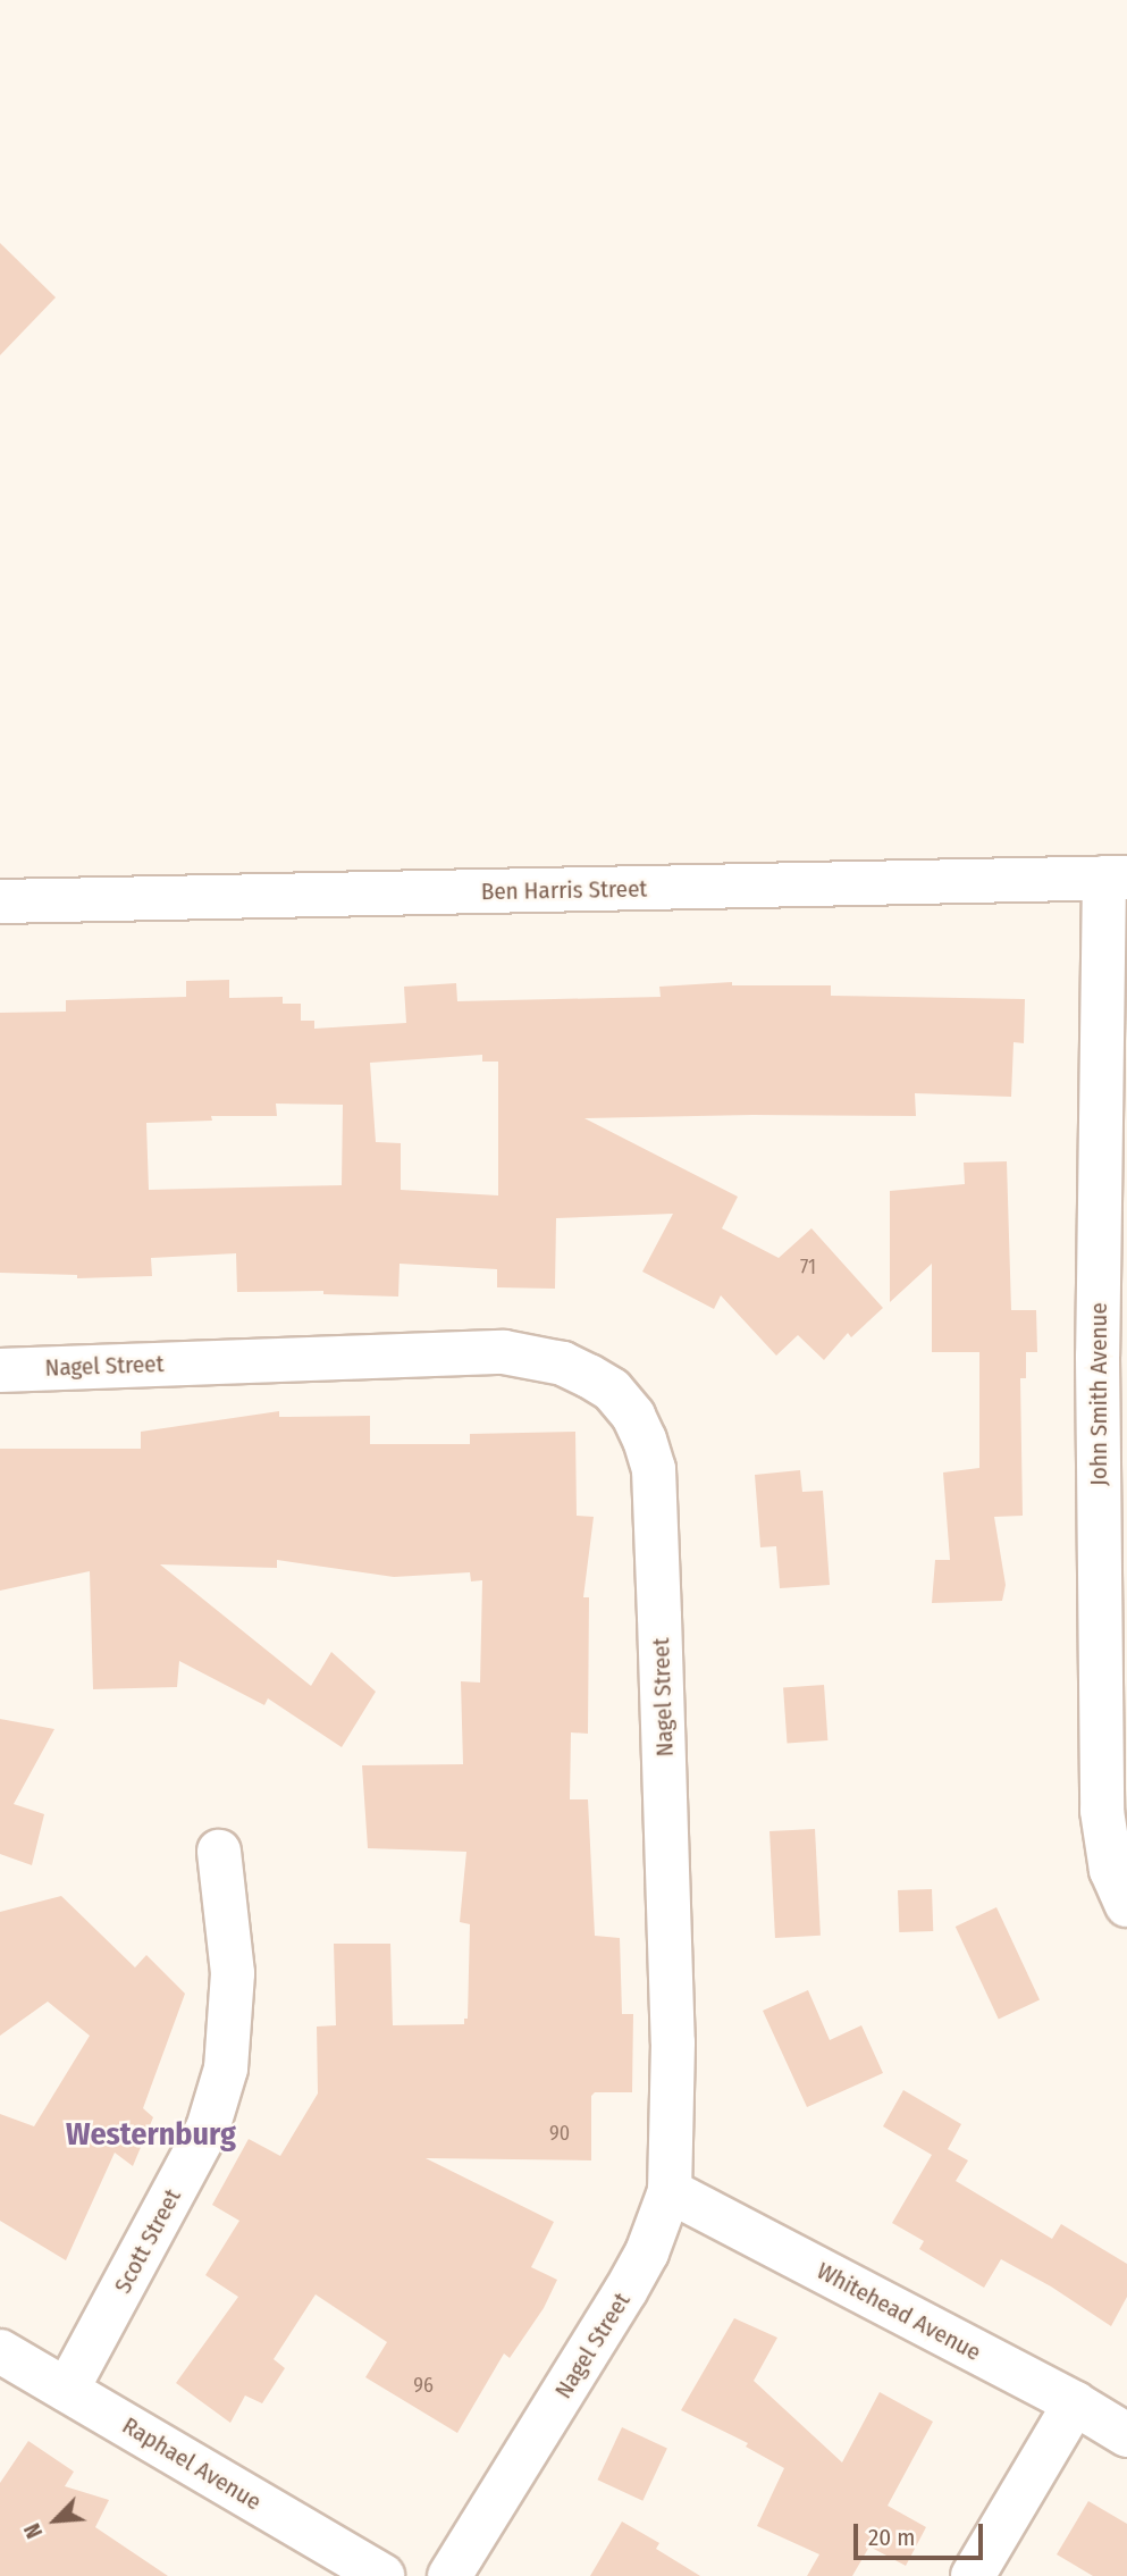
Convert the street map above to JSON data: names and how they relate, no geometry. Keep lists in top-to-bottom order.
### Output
{
  "streets": {
    "street": [
      "Ben Harris Street",
      "Nagel Street",
      "John Smith Avenue",
      "Scott Street",
      "Whitehead Avenue",
      "Raphael Avenue"
    ]
  },
  "crossings": [
    ["Ben Harris Street", "John Smith Avenue"],
    ["Nagel Street", "Whitehead Avenue"],
    ["Scott Street", "Raphael Avenue"]
  ],
  "districts": ["Westernburg"],
  "house_numbers": ["71", "90", "96"],
  "scale_bar": "20 m",
  "north": "bottom left"
}
